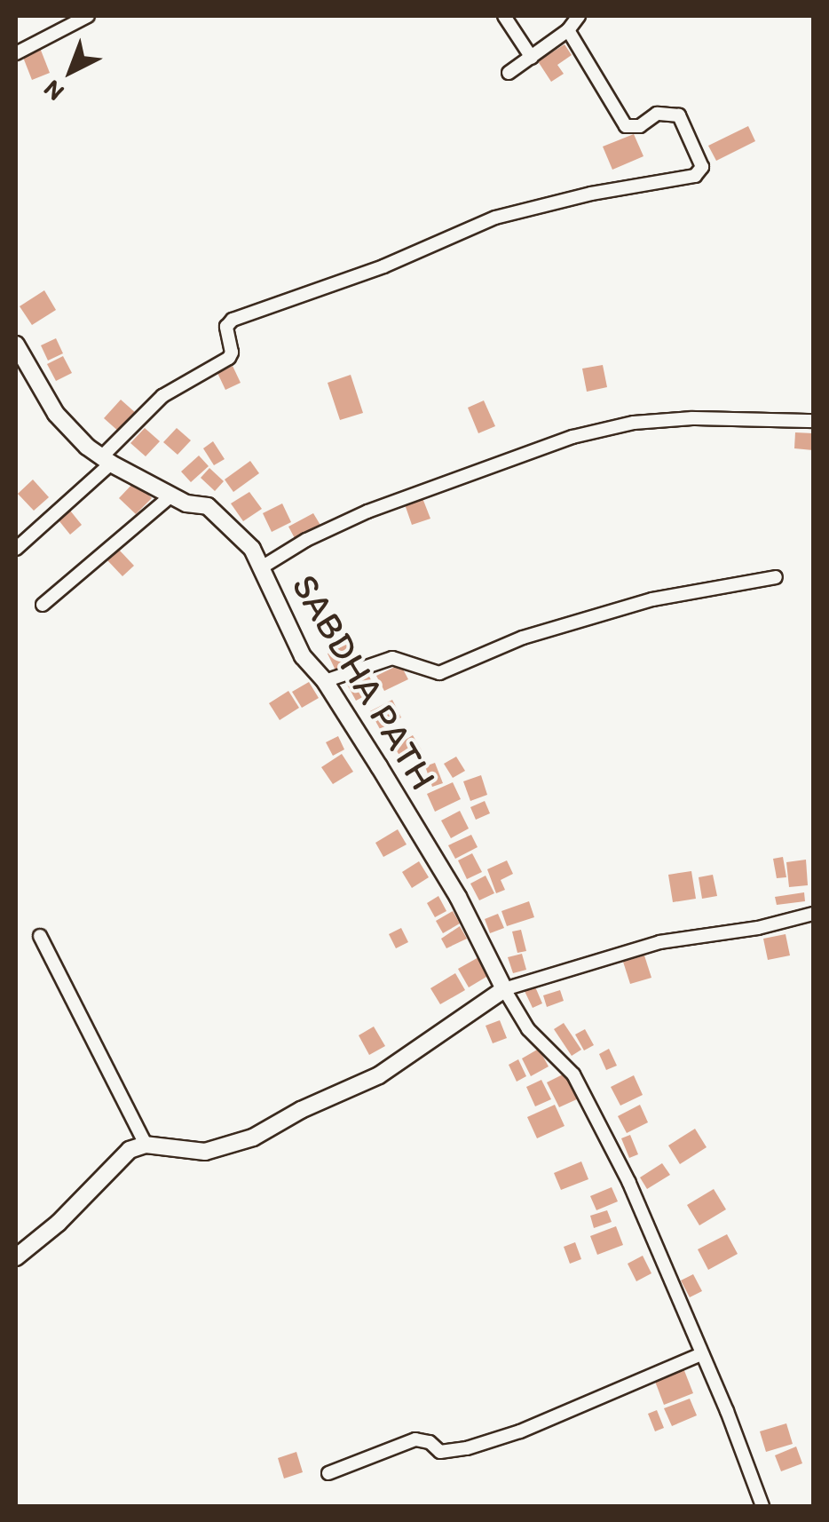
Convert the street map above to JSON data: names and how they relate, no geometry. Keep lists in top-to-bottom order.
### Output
{
  "streets": {
    "street": ["SABDHA PATH"]
  },
  "north": "bottom left"
}
